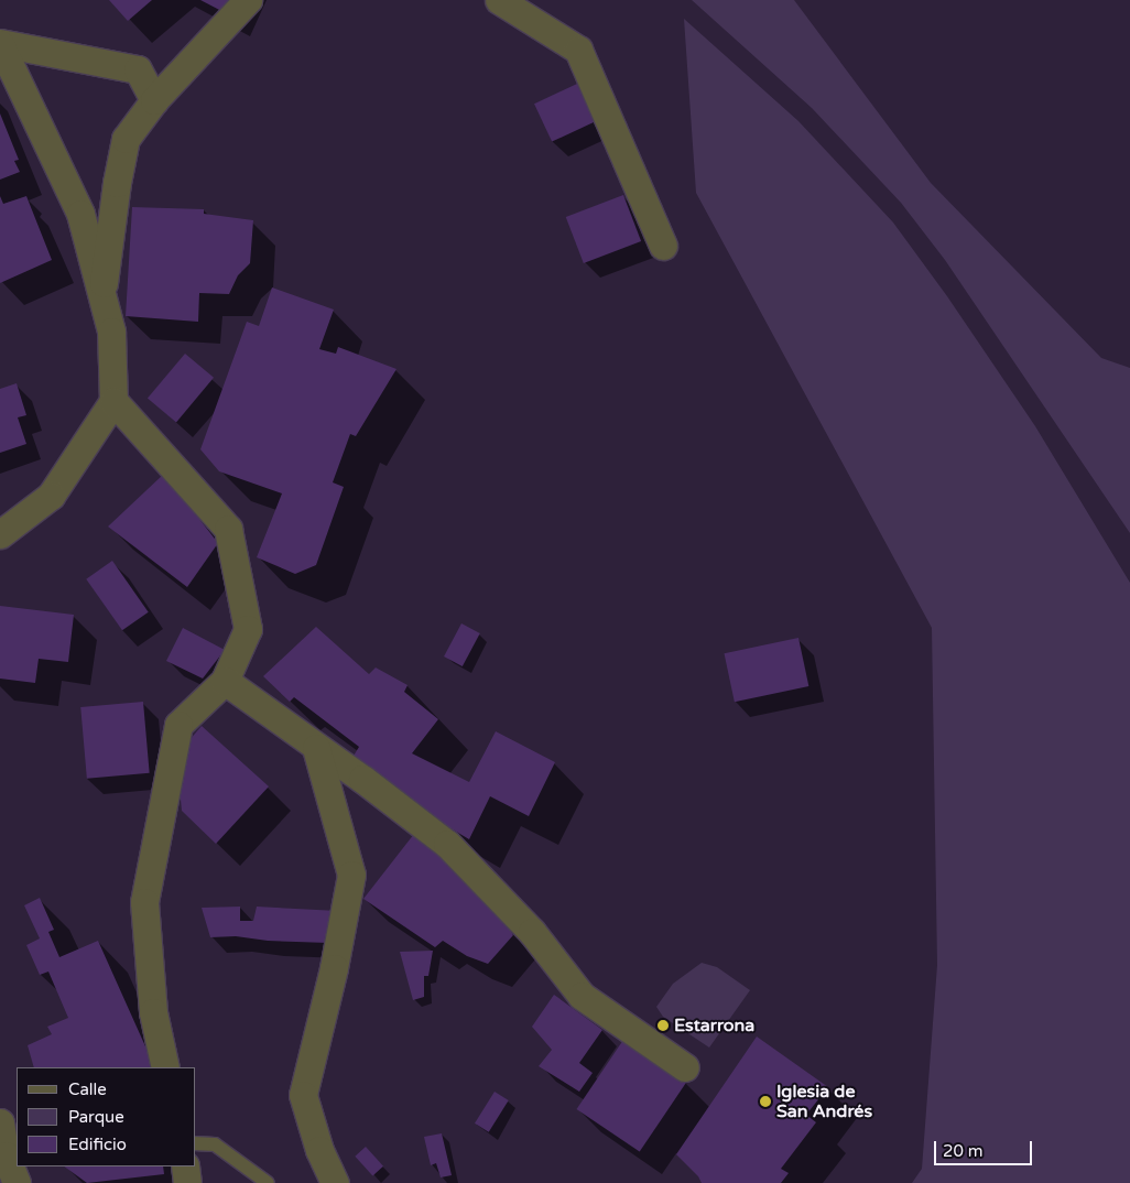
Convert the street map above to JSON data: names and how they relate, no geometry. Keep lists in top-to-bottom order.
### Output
{
  "places": ["Estarrona", "Iglesia de San Andrés"],
  "legend": ["Calle", "Parque", "Edificio"],
  "scale_bar": "20 m"
}
